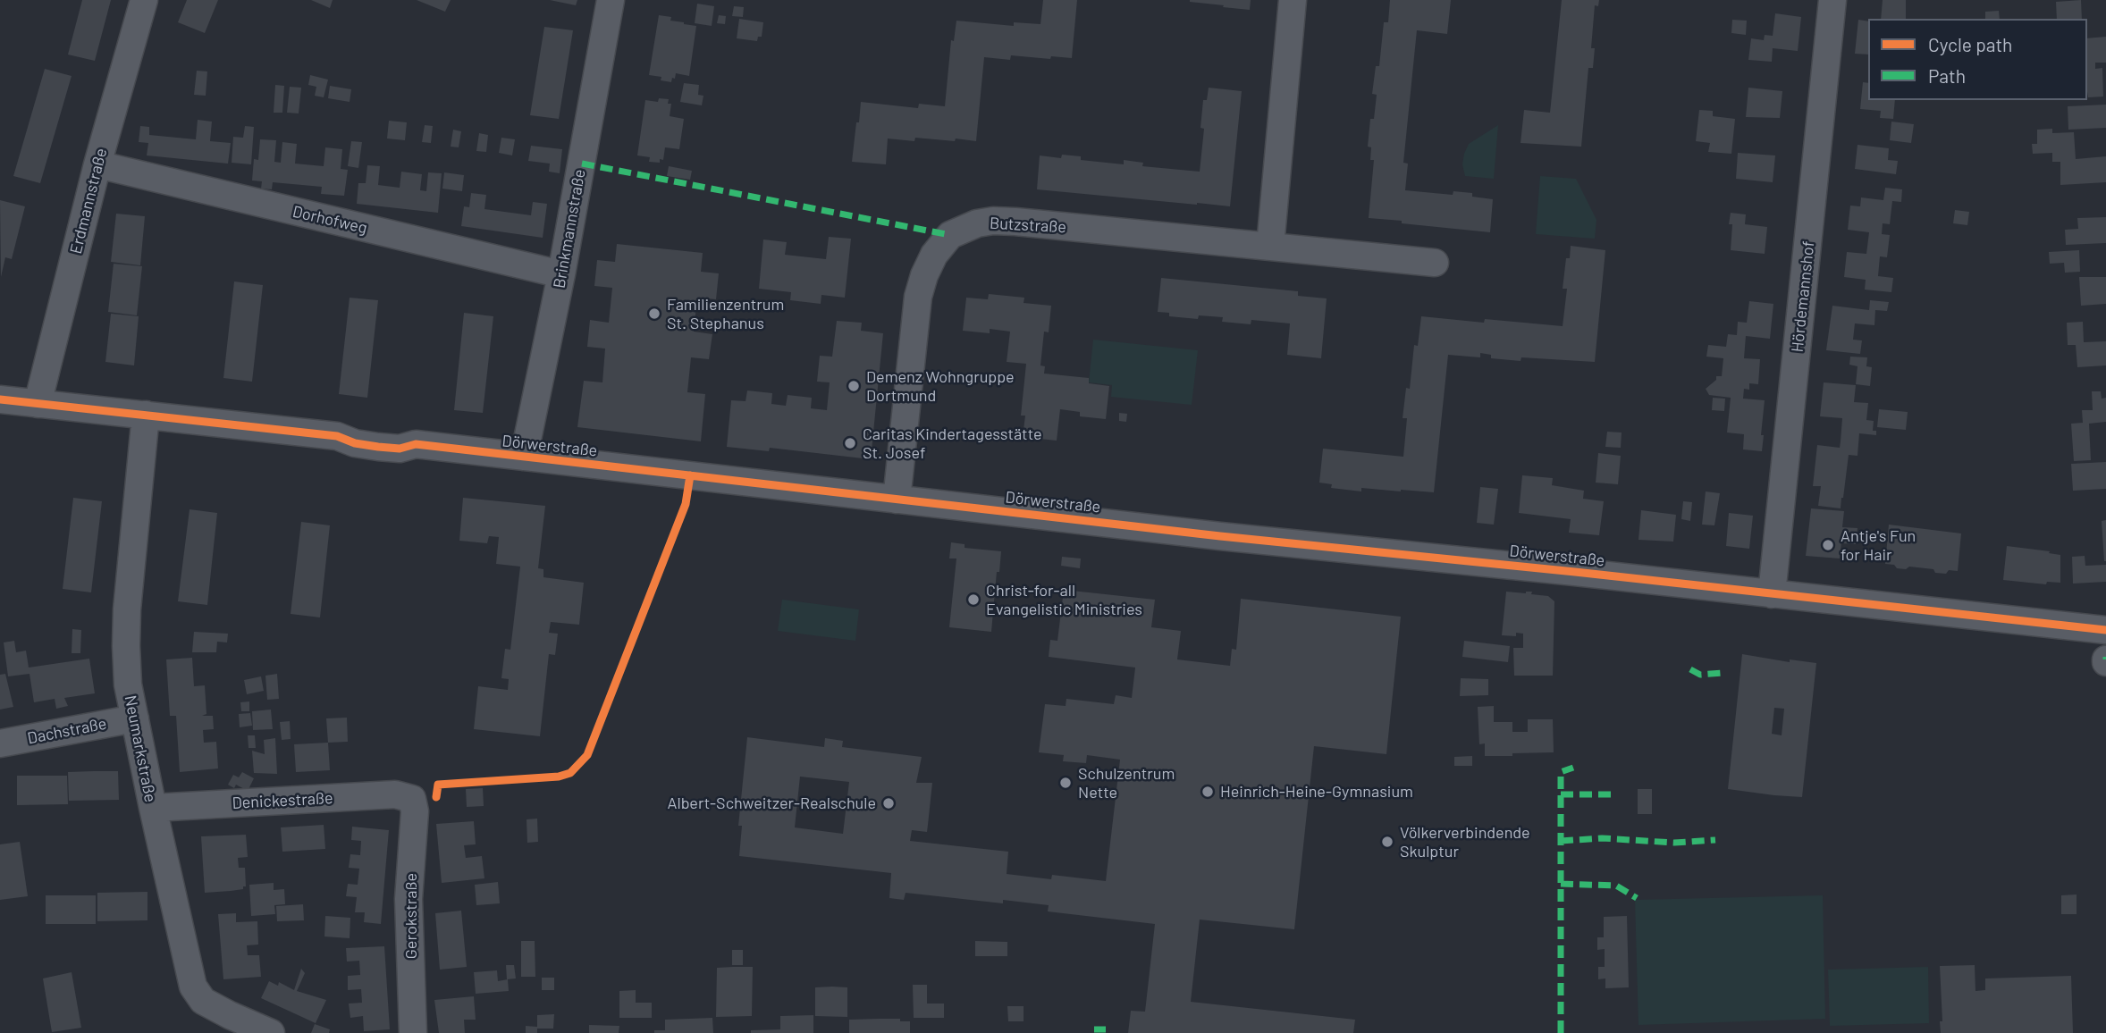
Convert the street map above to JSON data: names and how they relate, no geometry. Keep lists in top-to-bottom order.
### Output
{
  "streets": {
    "street": [
      "Erdmannstraße",
      "Dorhofweg",
      "Butzstraße",
      "Brinkmannstraße",
      "Hördemannshof",
      "Dörwerstraße",
      "Dachstraße",
      "Neumarkstraße",
      "Denickestraße",
      "Gerokstraße"
    ]
  },
  "crossings": [
    ["Erdmannstraße", "Dorhofweg"],
    ["Erdmannstraße", "Dörwerstraße"],
    ["Dorhofweg", "Brinkmannstraße"],
    ["Butzstraße", "Dörwerstraße"],
    ["Brinkmannstraße", "Dörwerstraße"],
    ["Hördemannshof", "Dörwerstraße"],
    ["Dörwerstraße", "Neumarkstraße"],
    ["Dachstraße", "Neumarkstraße"],
    ["Neumarkstraße", "Denickestraße"],
    ["Denickestraße", "Gerokstraße"]
  ],
  "places": [
    "Familienzentrum St. Stephanus",
    "Demenz Wohngruppe Dortmund",
    "Caritas Kindertagesstätte St. Josef",
    "Antje's Fun for Hair",
    "Christ-for-all Evangelistic Ministries",
    "Schulzentrum Nette",
    "Heinrich-Heine-Gymnasium",
    "Albert-Schweitzer-Realschule",
    "Völkerverbindende Skulptur"
  ],
  "legend": ["Cycle path", "Path"]
}
